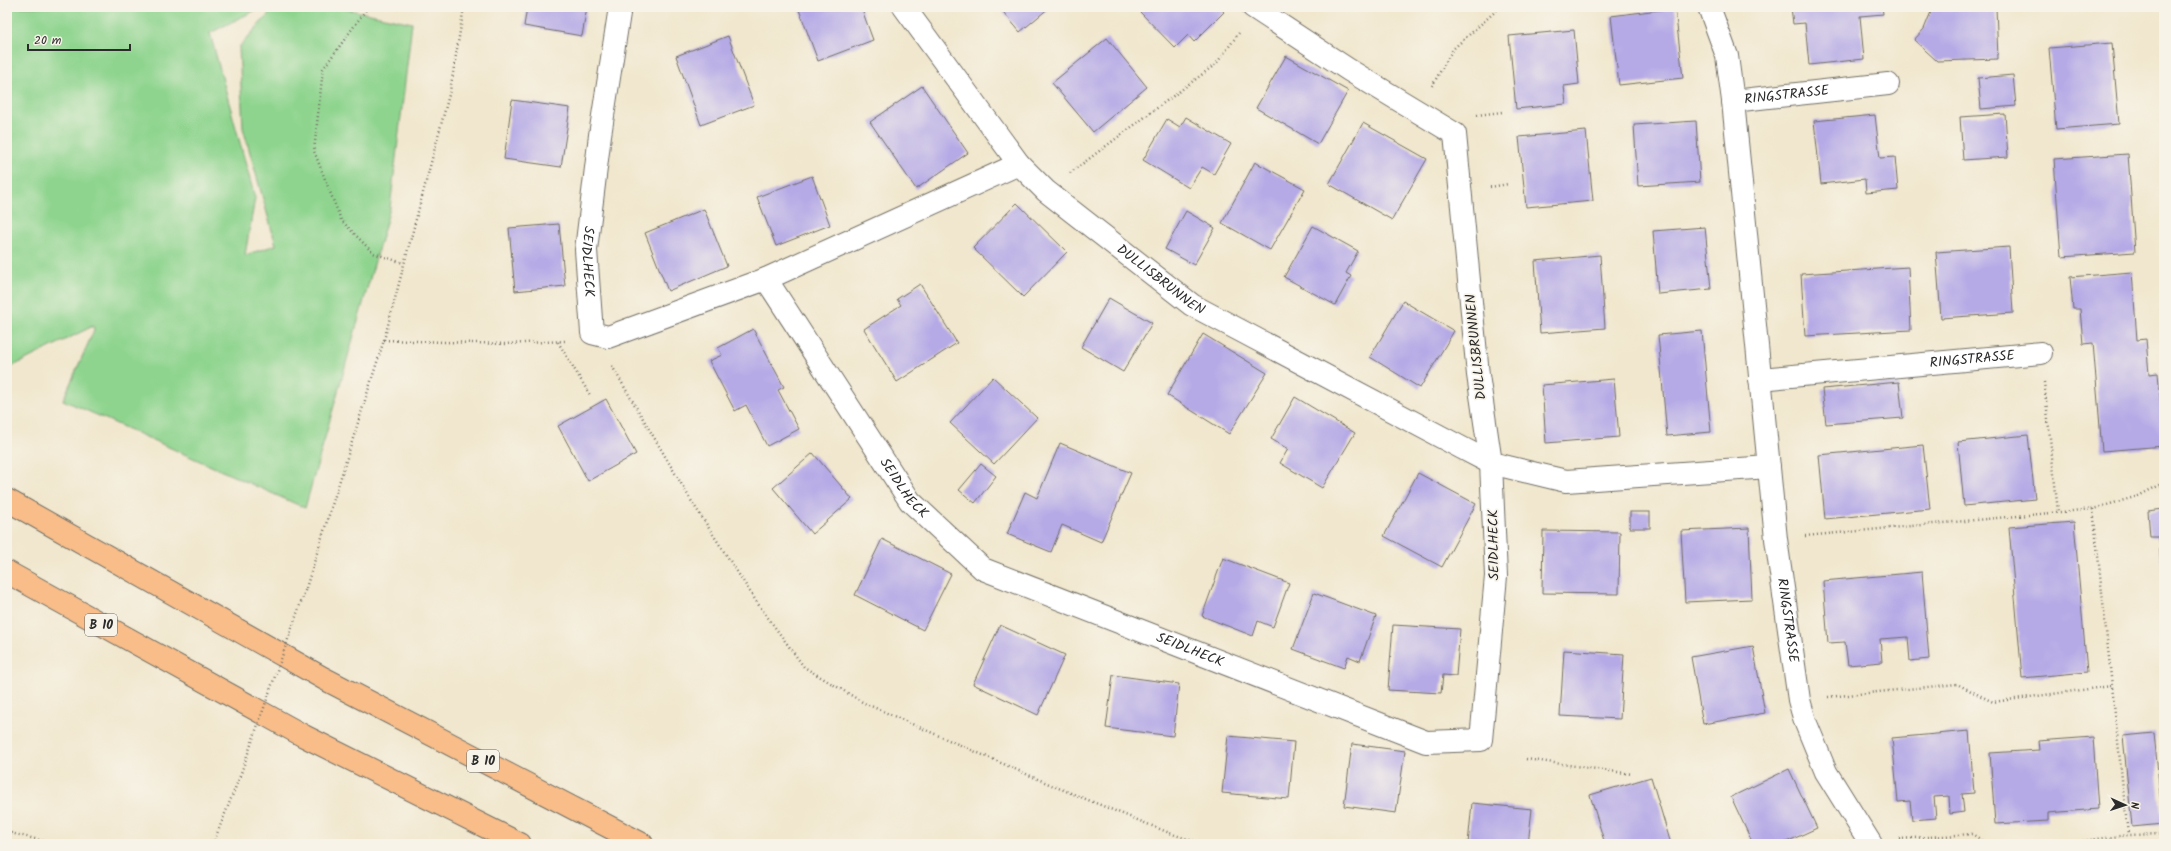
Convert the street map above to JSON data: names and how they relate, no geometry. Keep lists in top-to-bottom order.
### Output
{
  "streets": {
    "highway": ["B 10"],
    "street": ["RINGSTRASSE", "SEIDLHECK", "DULLISBRUNNEN"]
  },
  "crossings": [
    ["RINGSTRASSE", "DULLISBRUNNEN"],
    ["SEIDLHECK", "DULLISBRUNNEN"]
  ],
  "scale_bar": "20 m",
  "north": "right"
}
